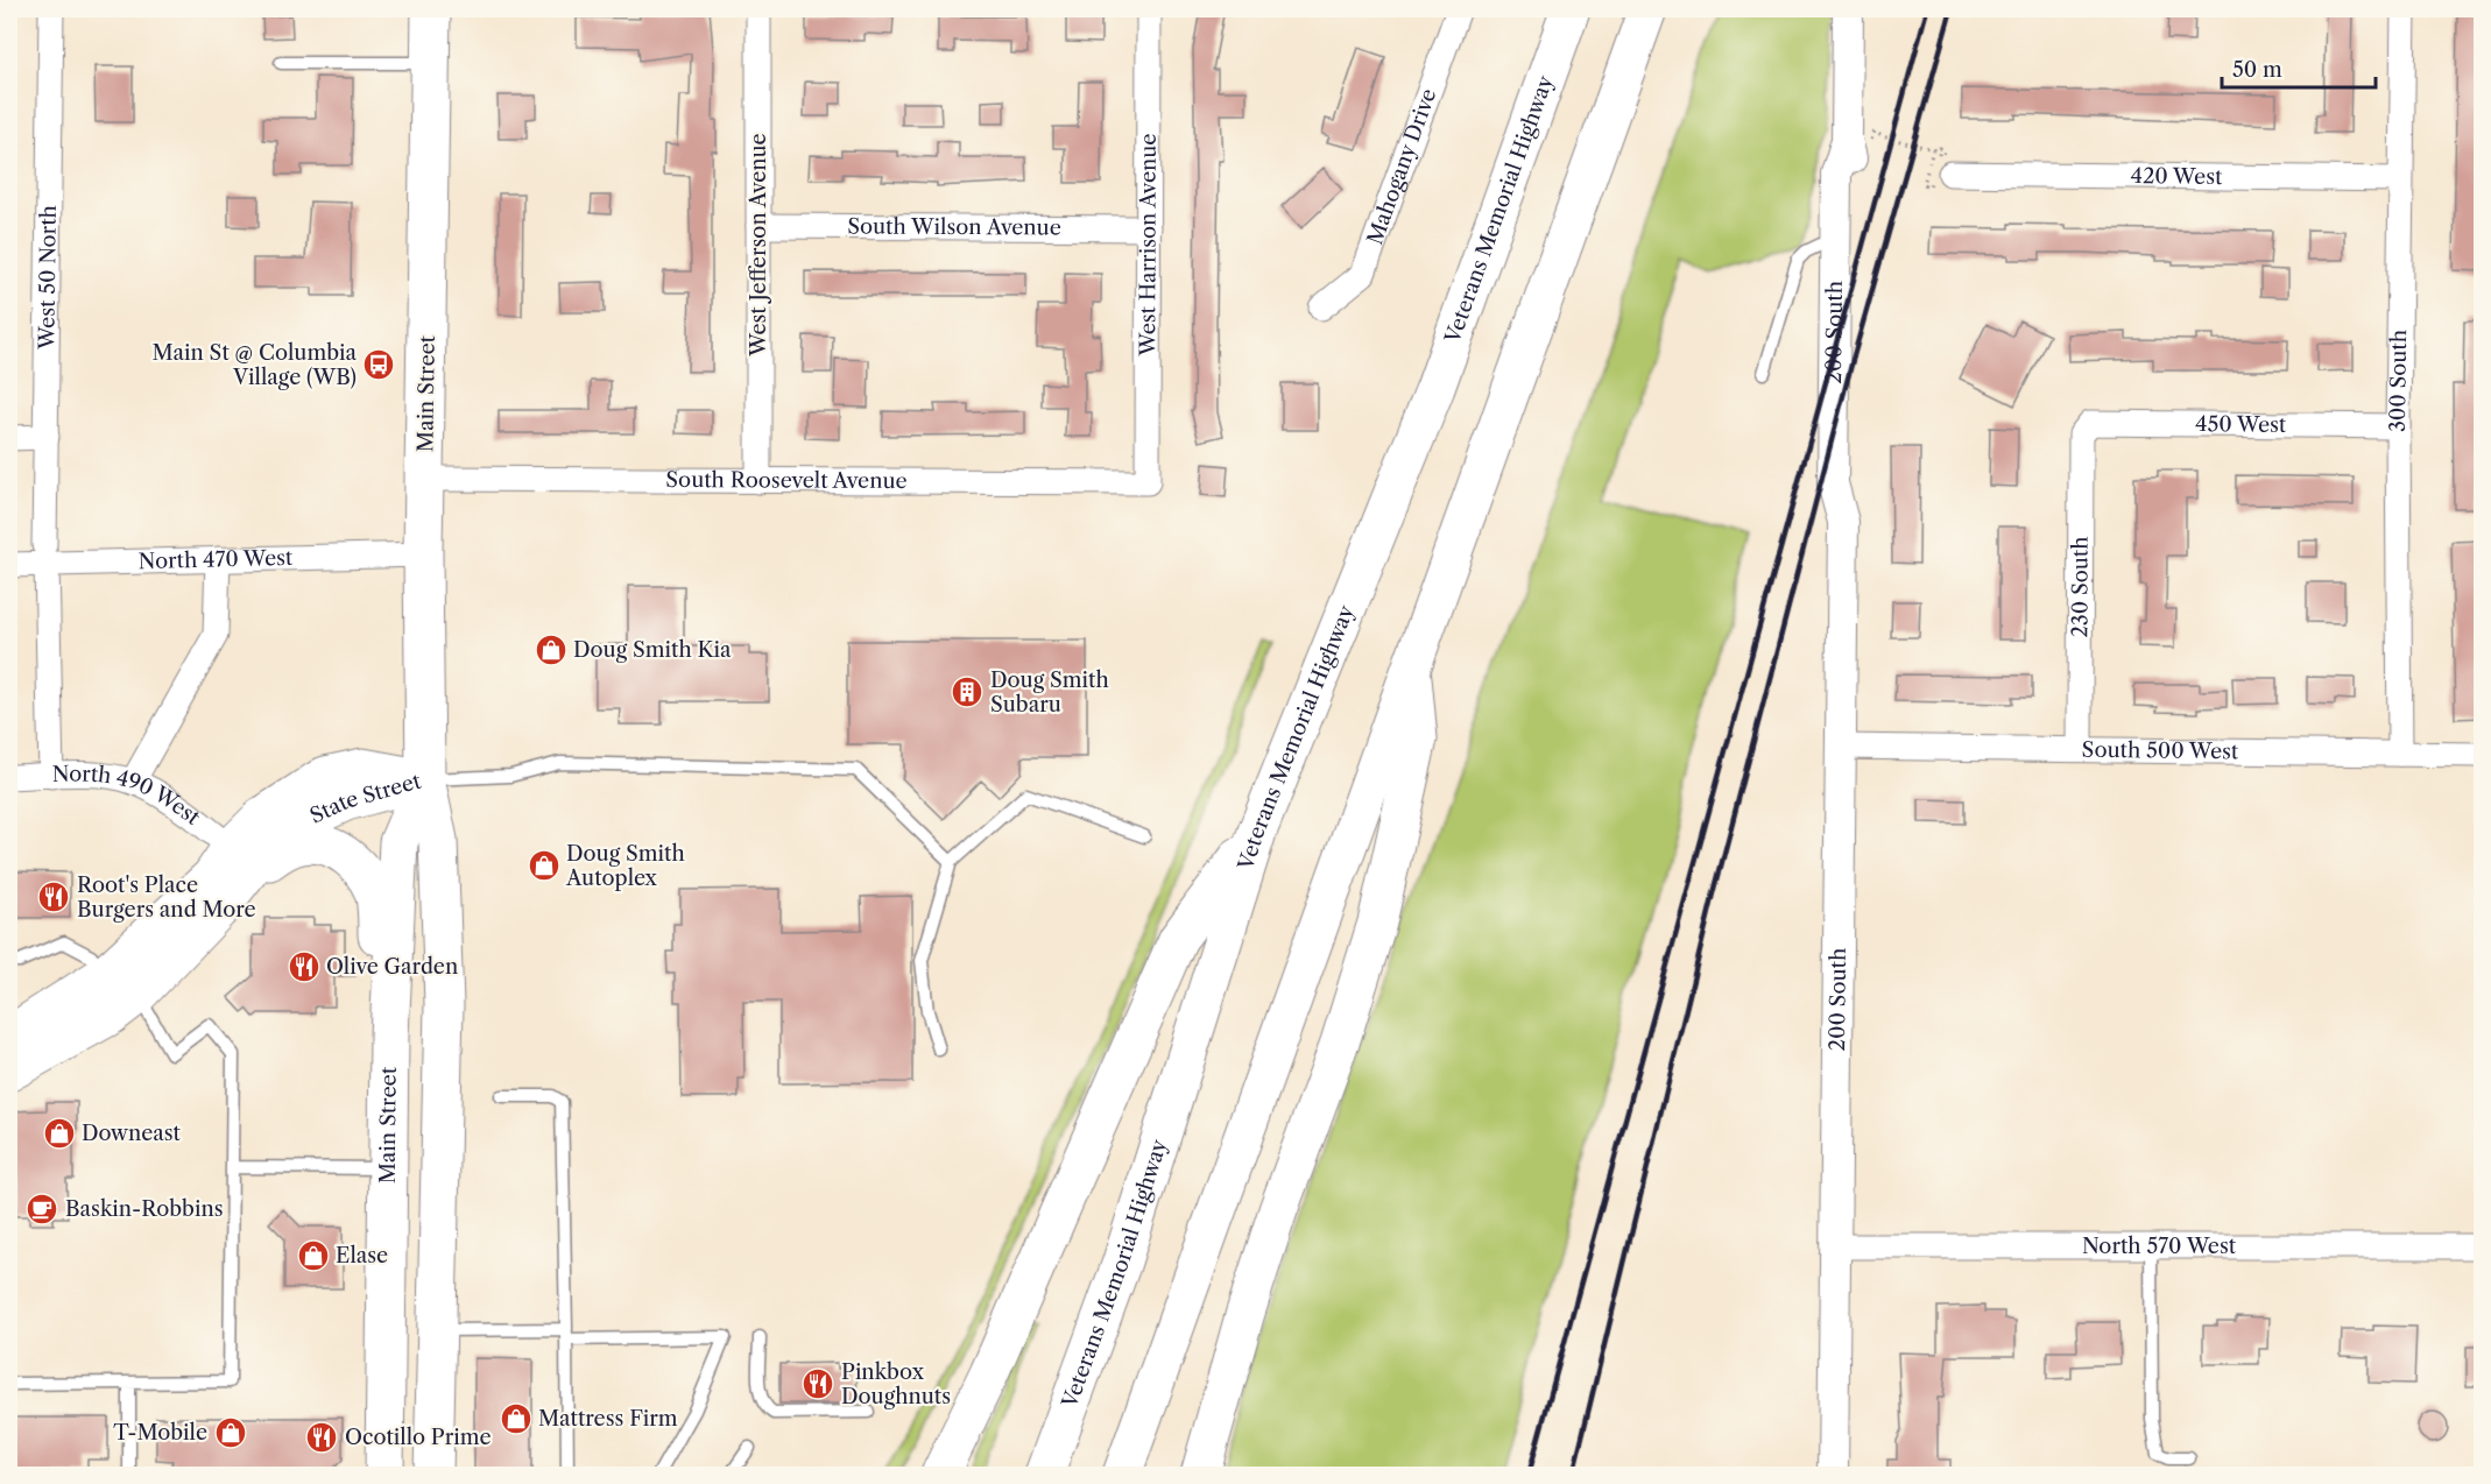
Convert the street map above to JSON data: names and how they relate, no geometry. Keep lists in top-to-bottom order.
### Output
{
  "streets": {
    "main road": ["Veterans Memorial Highway", "Main Street", "State Street"],
    "street": [
      "Mahogany Drive",
      "420 West",
      "South Wilson Avenue",
      "West Jefferson Avenue",
      "West Harrison Avenue",
      "West 50 North",
      "200 South",
      "300 South",
      "450 West",
      "South Roosevelt Avenue",
      "North 470 West",
      "230 South",
      "South 500 West",
      "North 490 West",
      "North 570 West"
    ]
  },
  "crossings": [
    ["420 West", "300 South"],
    ["South Wilson Avenue", "West Jefferson Avenue"],
    ["South Wilson Avenue", "West Harrison Avenue"],
    ["West Jefferson Avenue", "South Roosevelt Avenue"],
    ["West Harrison Avenue", "South Roosevelt Avenue"],
    ["West 50 North", "North 470 West"],
    ["West 50 North", "North 490 West"],
    ["200 South", "South 500 West"],
    ["200 South", "North 570 West"],
    ["300 South", "450 West"],
    ["300 South", "South 500 West"],
    ["Main Street", "South Roosevelt Avenue"],
    ["Main Street", "North 470 West"],
    ["Main Street", "State Street"],
    ["450 West", "230 South"],
    ["230 South", "South 500 West"],
    ["State Street", "North 490 West"]
  ],
  "places": {
    "bus stop": ["Main St @ Columbia Village (WB)"],
    "shop": [
      "Doug Smith Kia",
      "Doug Smith Autoplex",
      "Downeast",
      "Elase",
      "Mattress Firm",
      "T-Mobile"
    ],
    "building": ["Doug Smith Subaru"],
    "restaurant": [
      "Root's Place Burgers and More",
      "Olive Garden",
      "Pinkbox Doughnuts",
      "Ocotillo Prime"
    ],
    "cafe": ["Baskin-Robbins"]
  },
  "scale_bar": "50 m"
}
